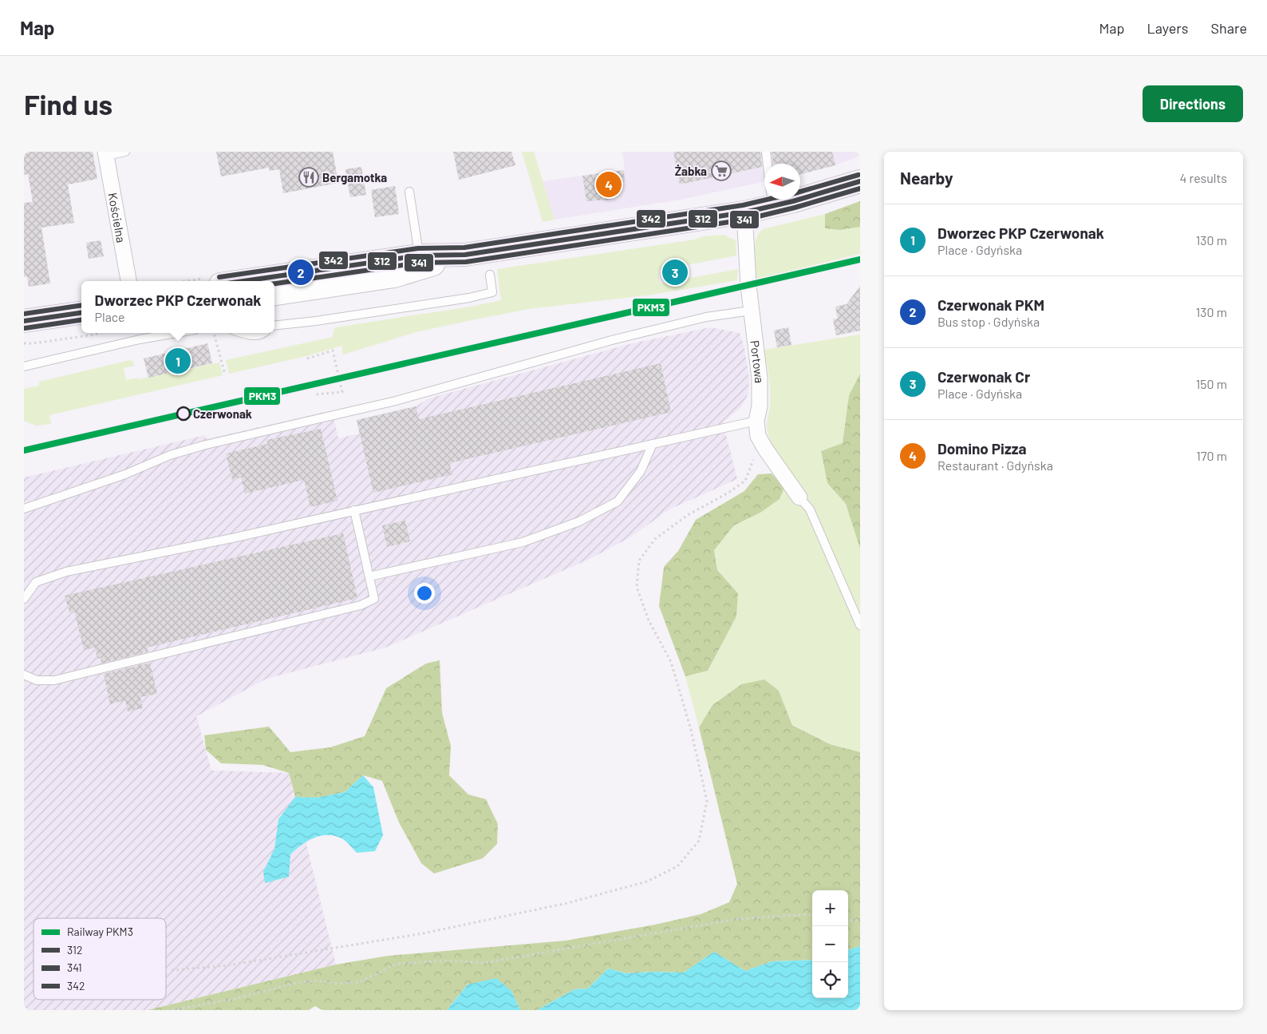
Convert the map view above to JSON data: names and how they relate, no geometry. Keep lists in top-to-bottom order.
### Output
{
  "streets": {
    "street": ["Kościelna", "Portowa"]
  },
  "places": {
    "supermarket": ["Żabka"],
    "restaurant": ["Bergamotka"],
    "other": ["Czerwonak"]
  },
  "lines": [
    "transit line 342",
    "transit line 312",
    "transit line 341",
    "rail line PKM3"
  ],
  "legend": [
    "Railway PKM3",
    "312",
    "341",
    "342"
  ],
  "north": "left",
  "page": {
    "header": "Map",
    "nav": ["Map", "Layers", "Share"],
    "buttons": "Directions",
    "title": "Find us",
    "heading": ["Nearby", "4 results"],
    "pins": [
      "4",
      "2",
      "3",
      "1"
    ],
    "list": [
      {
        "mark": "1",
        "name": "Dworzec PKP Czerwonak",
        "note": "Place · Gdyńska",
        "value": "130 m"
      },
      {
        "mark": "2",
        "name": "Czerwonak PKM",
        "note": "Bus stop · Gdyńska",
        "value": "130 m"
      },
      {
        "mark": "3",
        "name": "Czerwonak Cr",
        "note": "Place · Gdyńska",
        "value": "150 m"
      },
      {
        "mark": "4",
        "name": "Domino Pizza",
        "note": "Restaurant · Gdyńska",
        "value": "170 m"
      }
    ],
    "popup": ["Dworzec PKP Czerwonak", "Place"],
    "map_buttons": ["+", "−"]
  }
}
